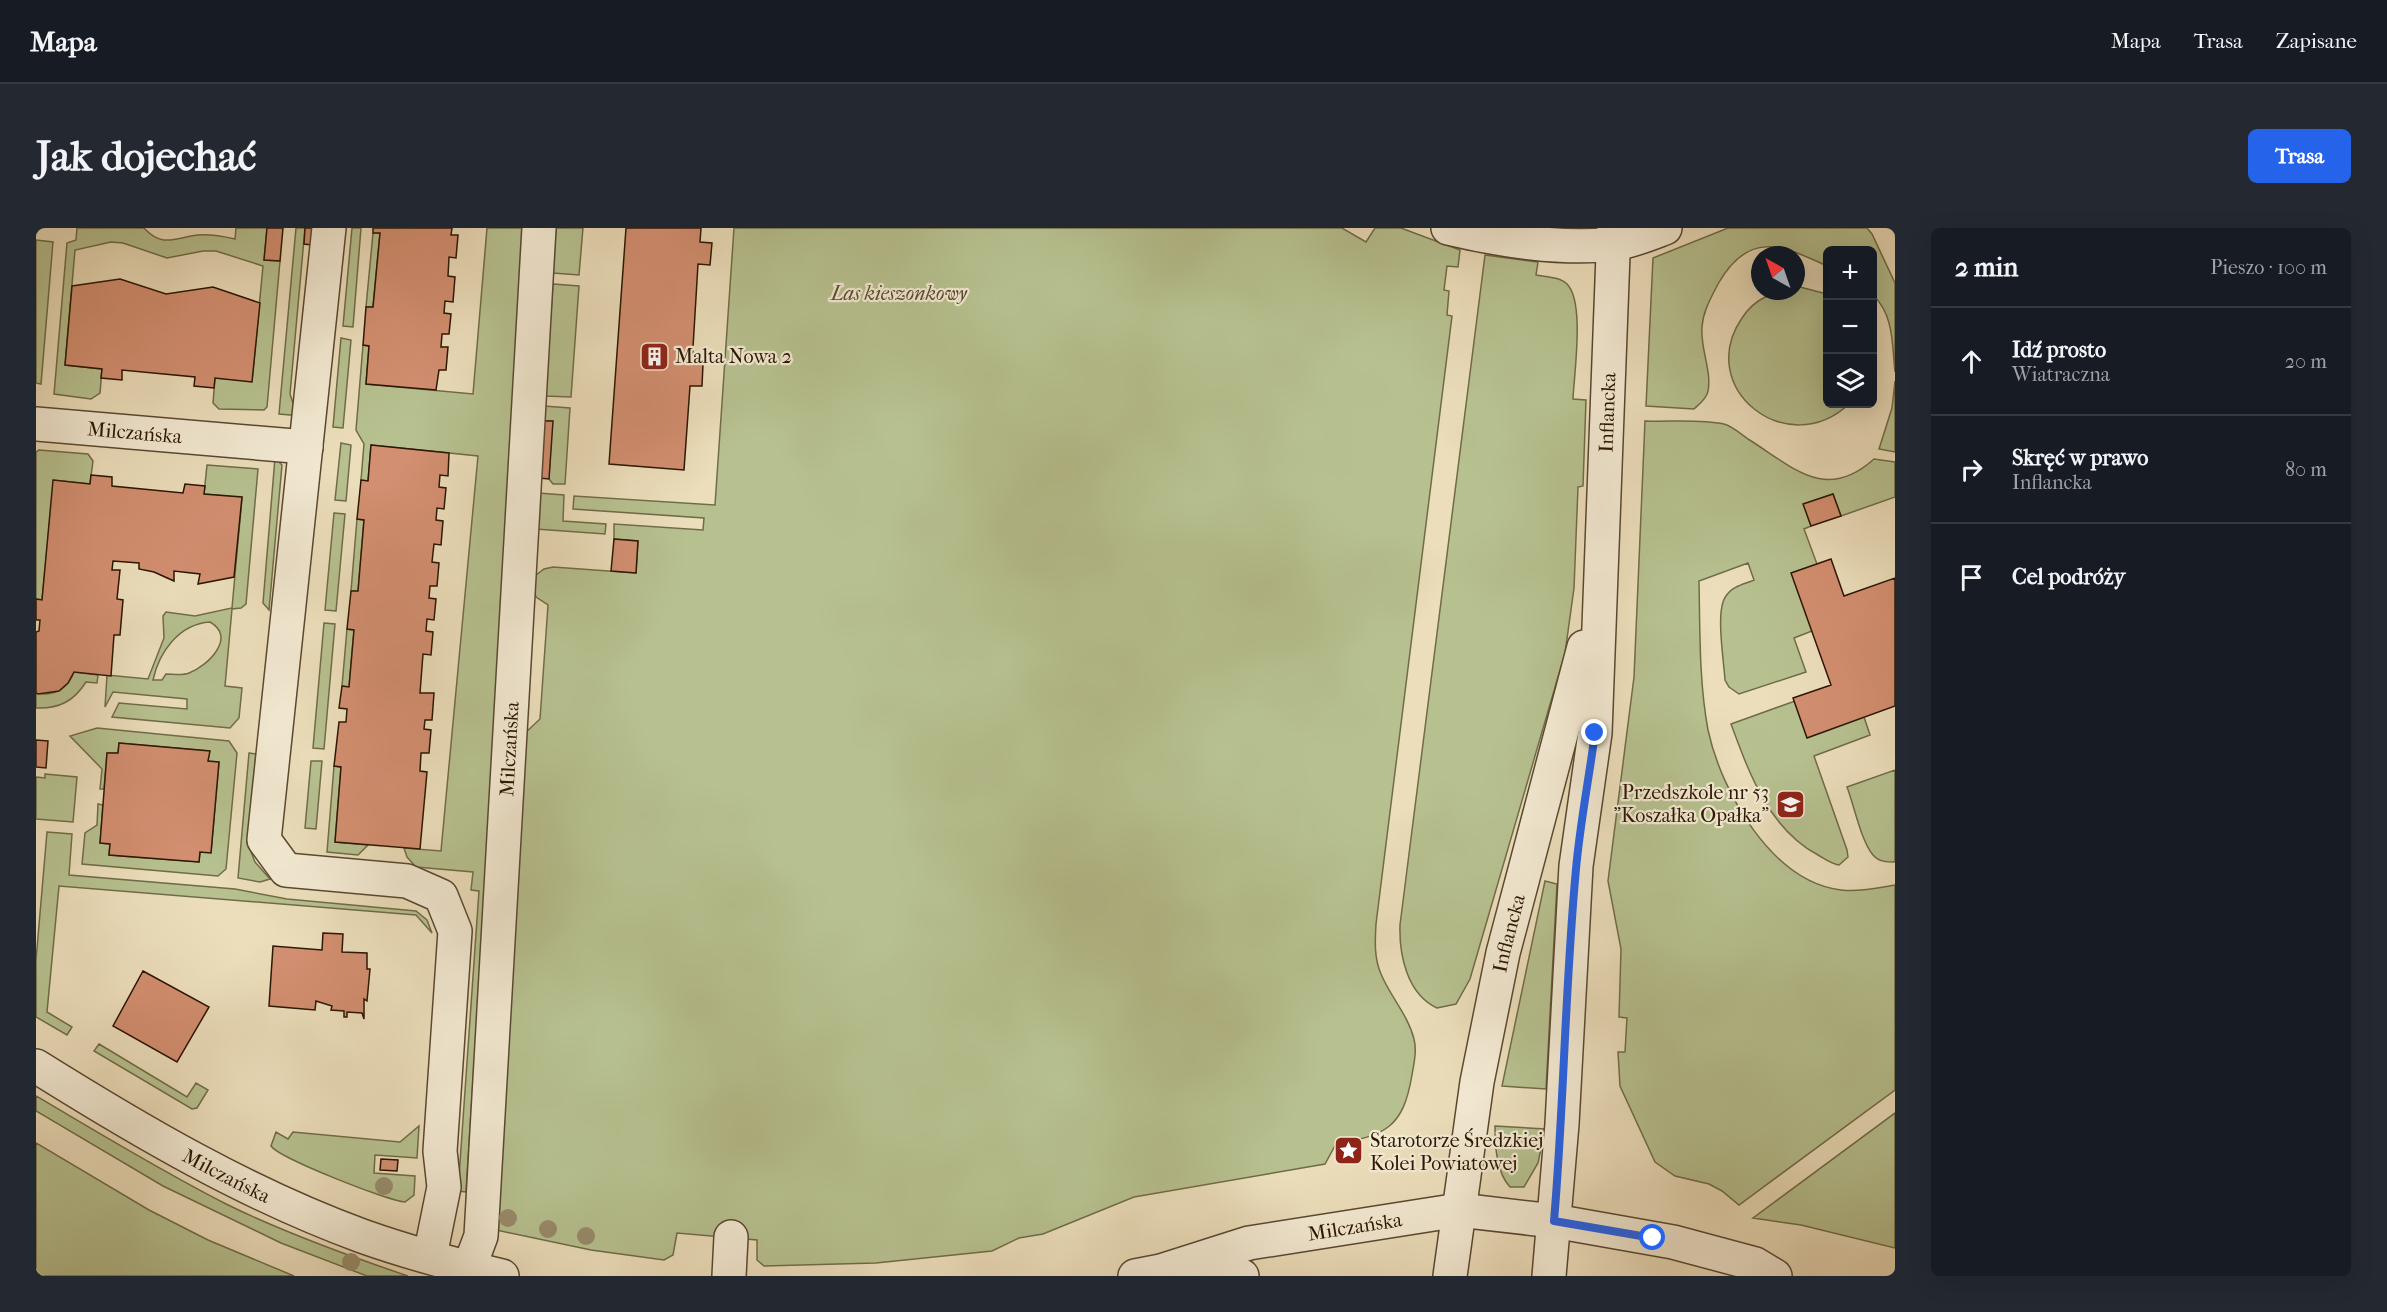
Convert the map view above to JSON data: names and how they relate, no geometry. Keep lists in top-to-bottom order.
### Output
{
  "streets": {
    "street": ["Inflancka", "Milczańska"]
  },
  "crossings": [
    ["Inflancka", "Milczańska"]
  ],
  "parks": ["Las kieszonkowy"],
  "places": {
    "building": ["Malta Nowa 2"],
    "school or university": ["Przedszkole nr 53 \"Koszałka Opałka\""],
    "place": ["Starotorze Średzkiej Kolei Powiatowej"]
  },
  "north": "top left",
  "page": {
    "header": "Mapa",
    "nav": ["Mapa", "Trasa", "Zapisane"],
    "buttons": "Trasa",
    "title": "Jak dojechać",
    "heading": ["2 min", "Pieszo · 100 m"],
    "map_buttons": ["+", "−"],
    "list": [
      ["Idź prosto", "Wiatraczna", "20 m"],
      ["Skręć w prawo", "Inflancka", "80 m"],
      "Cel podróży"
    ]
  }
}
